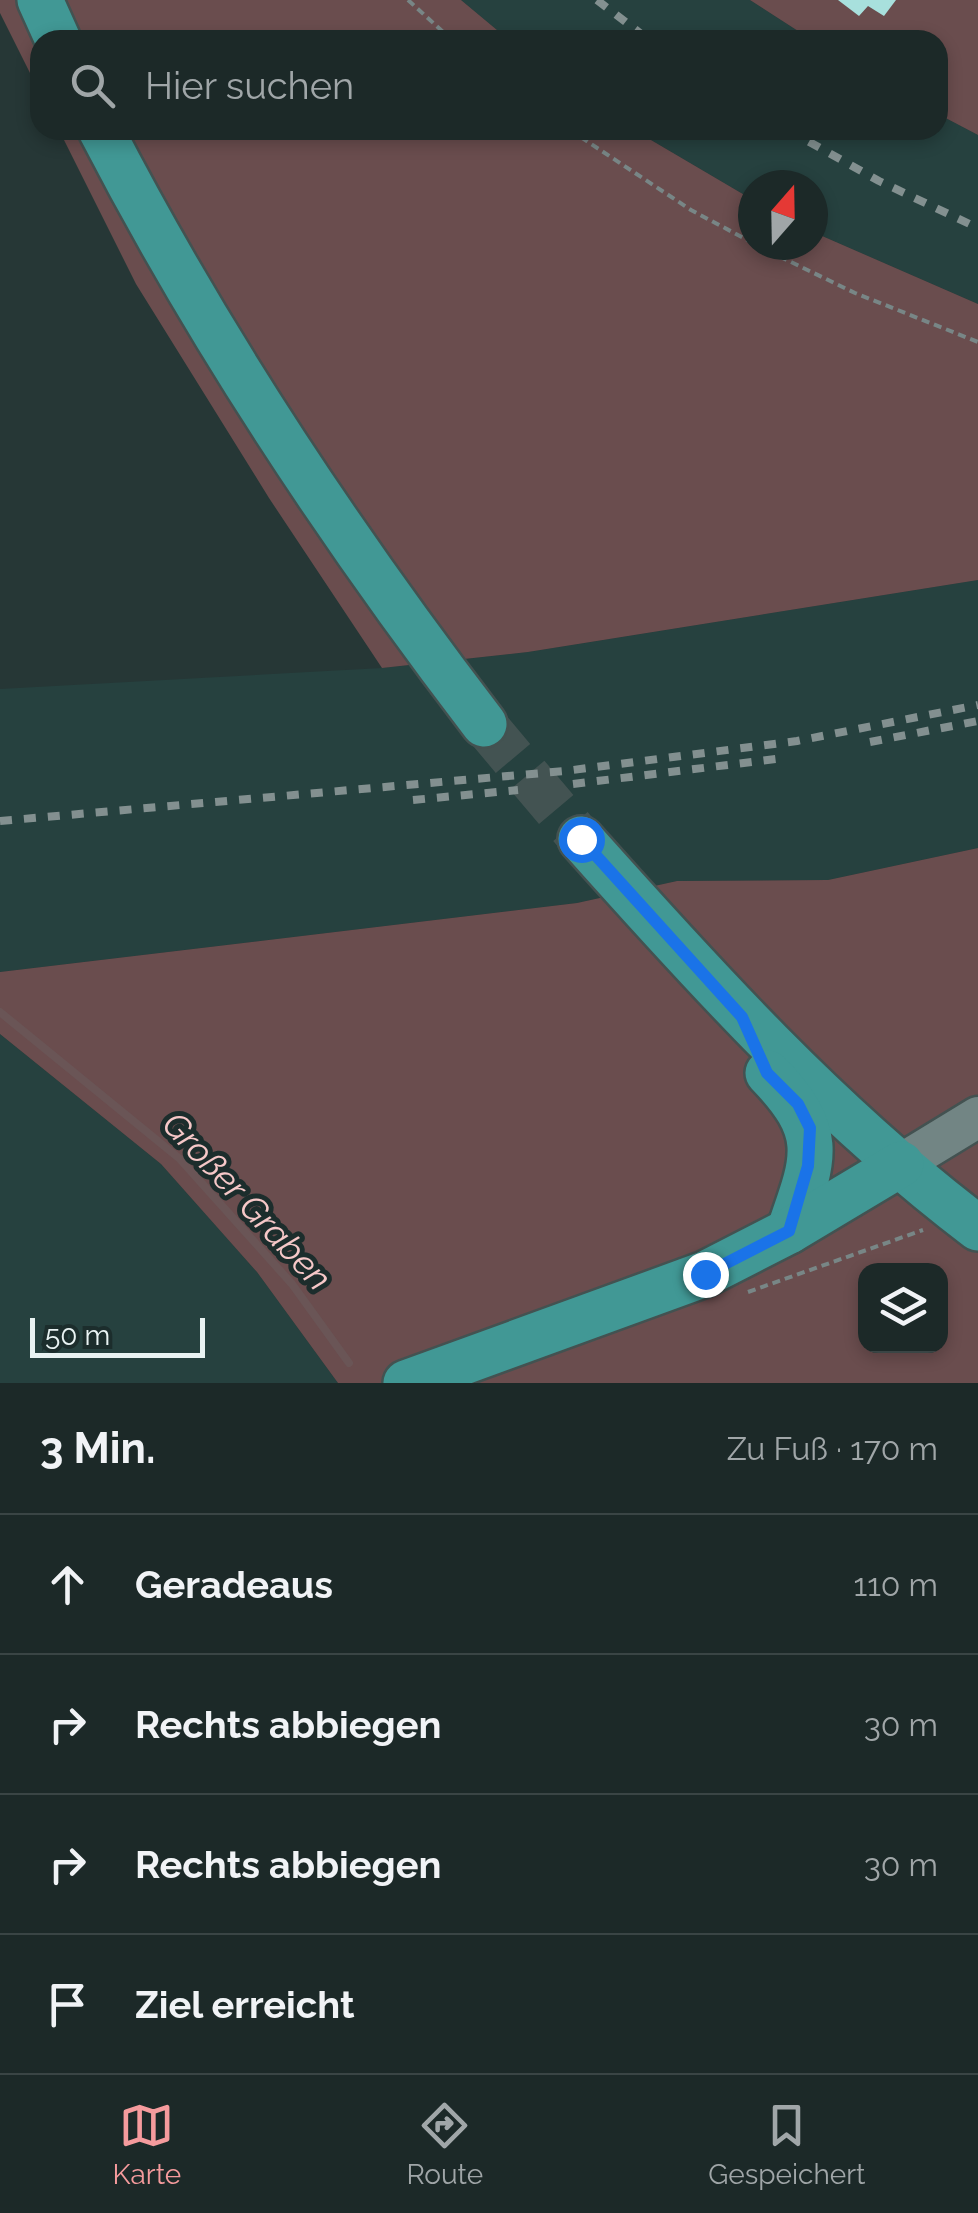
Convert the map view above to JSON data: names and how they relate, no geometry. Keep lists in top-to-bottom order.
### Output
{
  "water": ["Großer Graben"],
  "scale_bar": "50 m",
  "north": "top",
  "page": {
    "search": "Hier suchen",
    "scale": "50 m",
    "heading": ["3 Min.", "Zu Fuß · 170 m"],
    "list": [
      ["Geradeaus", "110 m"],
      ["Rechts abbiegen", "30 m"],
      ["Rechts abbiegen", "30 m"],
      "Ziel erreicht"
    ],
    "nav": ["Karte", "Route", "Gespeichert"]
  }
}
